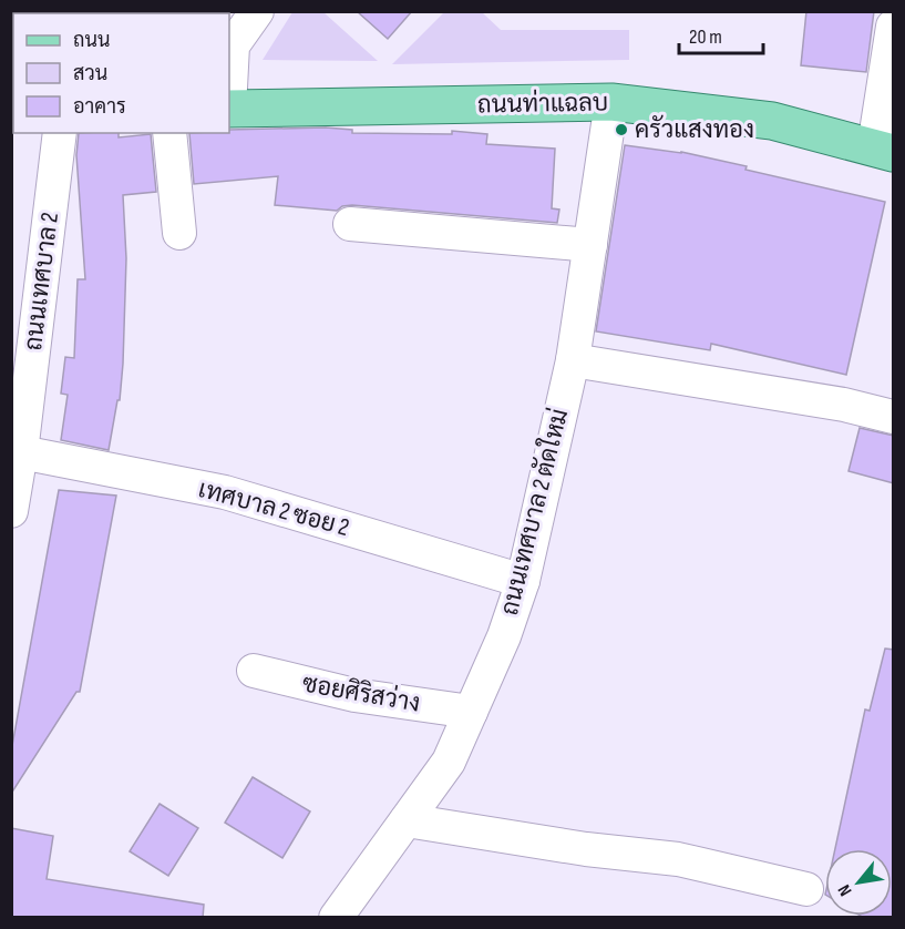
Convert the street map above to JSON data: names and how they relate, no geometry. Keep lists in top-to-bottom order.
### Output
{
  "streets": {
    "main road": ["ถนนท่าแฉลบ"],
    "street": [
      "ถนนเทศบาล 2",
      "เทศบาล 2 ซอย 2",
      "ถนนเทศบาล 2 ตัดใหม่",
      "ซอยศิริสว่าง"
    ]
  },
  "crossings": [
    ["ถนนท่าแฉลบ", "ถนนเทศบาล 2 ตัดใหม่"],
    ["ถนนเทศบาล 2", "เทศบาล 2 ซอย 2"],
    ["เทศบาล 2 ซอย 2", "ถนนเทศบาล 2 ตัดใหม่"],
    ["ถนนเทศบาล 2 ตัดใหม่", "ซอยศิริสว่าง"]
  ],
  "places": ["ครัวแสงทอง"],
  "legend": ["ถนน", "สวน", "อาคาร"],
  "scale_bar": "20 m",
  "north": "bottom left"
}
